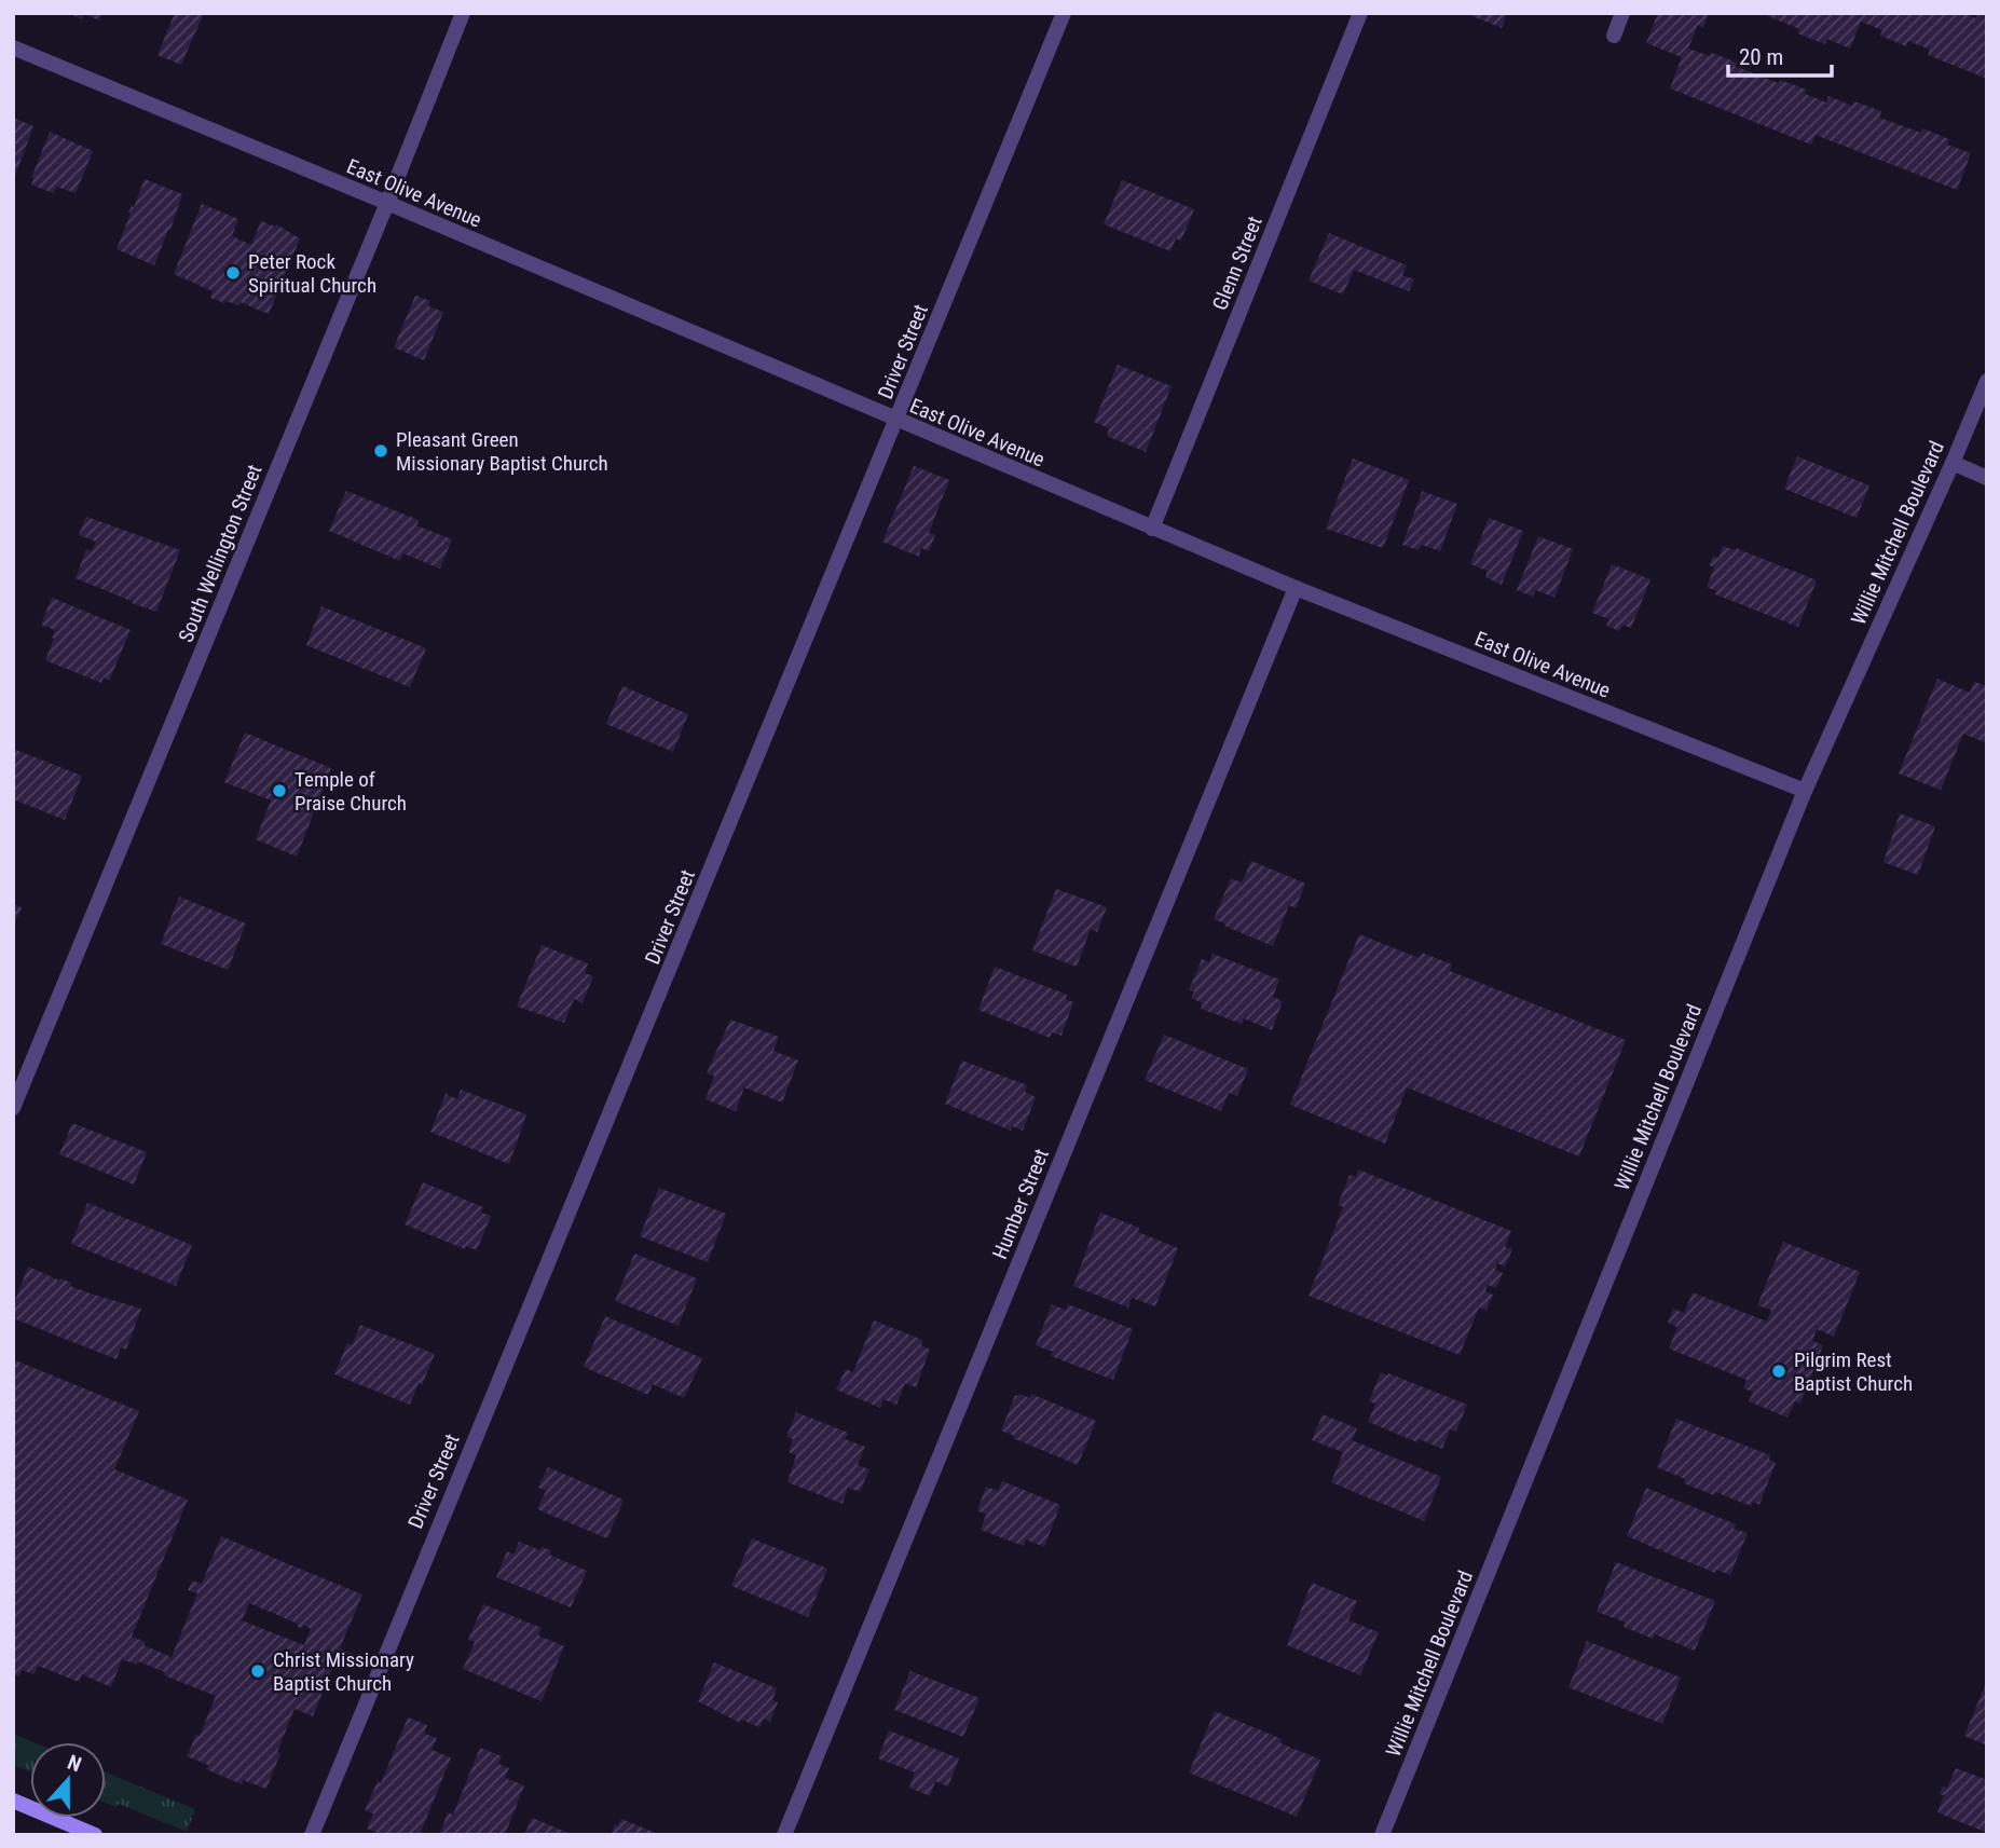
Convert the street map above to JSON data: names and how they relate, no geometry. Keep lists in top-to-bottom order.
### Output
{
  "streets": {
    "street": [
      "East Olive Avenue",
      "Glenn Street",
      "Driver Street",
      "Willie Mitchell Boulevard",
      "South Wellington Street",
      "Humber Street"
    ]
  },
  "crossings": [
    ["East Olive Avenue", "Glenn Street"],
    ["East Olive Avenue", "Driver Street"],
    ["East Olive Avenue", "Willie Mitchell Boulevard"],
    ["East Olive Avenue", "South Wellington Street"],
    ["East Olive Avenue", "Humber Street"]
  ],
  "places": [
    "Peter Rock Spiritual Church",
    "Pleasant Green Missionary Baptist Church",
    "Temple of Praise Church",
    "Pilgrim Rest Baptist Church",
    "Christ Missionary Baptist Church"
  ],
  "scale_bar": "20 m",
  "north": "top"
}
